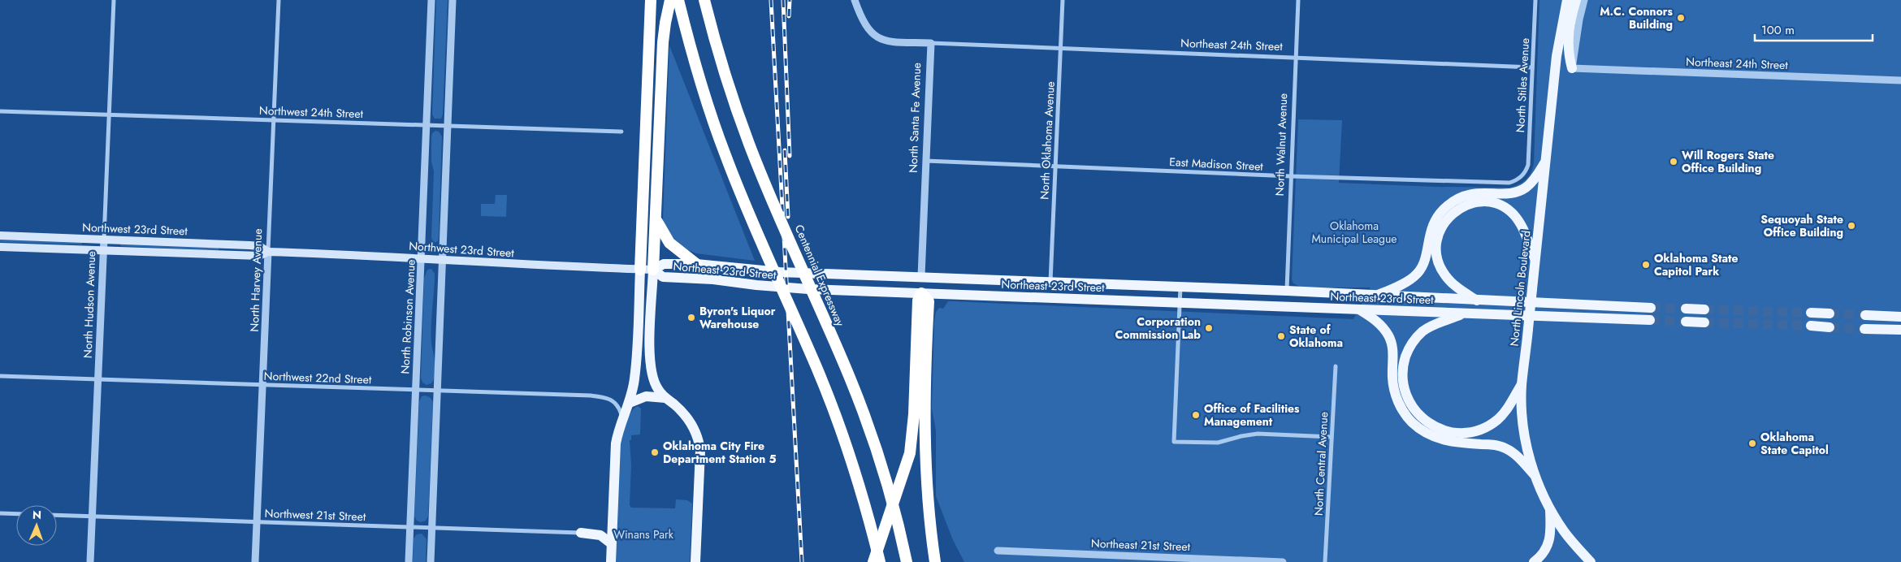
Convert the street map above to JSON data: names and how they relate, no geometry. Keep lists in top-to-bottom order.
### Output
{
  "streets": {
    "highway": ["Centennial Expressway"],
    "main road": [
      "North Santa Fe Avenue",
      "Northwest 23rd Street",
      "Northeast 23rd Street",
      "North Lincoln Boulevard"
    ],
    "street": [
      "Northeast 24th Street",
      "North Stiles Avenue",
      "Northwest 24th Street",
      "North Oklahoma Avenue",
      "North Walnut Avenue",
      "East Madison Street",
      "North Harvey Avenue",
      "North Hudson Avenue",
      "North Robinson Avenue",
      "Northwest 22nd Street",
      "North Central Avenue",
      "Northwest 21st Street",
      "Northeast 21st Street"
    ]
  },
  "crossings": [
    ["Northeast 24th Street", "North Stiles Avenue"],
    ["Northeast 24th Street", "North Santa Fe Avenue"],
    ["Northeast 24th Street", "North Oklahoma Avenue"],
    ["Northeast 24th Street", "North Walnut Avenue"],
    ["North Stiles Avenue", "East Madison Street"],
    ["Northwest 24th Street", "North Harvey Avenue"],
    ["Northwest 24th Street", "North Hudson Avenue"],
    ["Northwest 24th Street", "North Robinson Avenue"],
    ["North Santa Fe Avenue", "East Madison Street"],
    ["North Santa Fe Avenue", "Northeast 23rd Street"],
    ["North Oklahoma Avenue", "East Madison Street"],
    ["North Oklahoma Avenue", "Northeast 23rd Street"],
    ["North Walnut Avenue", "East Madison Street"],
    ["North Walnut Avenue", "Northeast 23rd Street"],
    ["Northwest 23rd Street", "Northeast 23rd Street"],
    ["Northwest 23rd Street", "North Harvey Avenue"],
    ["Northwest 23rd Street", "North Hudson Avenue"],
    ["Northwest 23rd Street", "North Robinson Avenue"],
    ["North Harvey Avenue", "Northwest 22nd Street"],
    ["North Harvey Avenue", "Northwest 21st Street"],
    ["North Hudson Avenue", "Northwest 22nd Street"],
    ["North Hudson Avenue", "Northwest 21st Street"],
    ["North Robinson Avenue", "Northwest 22nd Street"],
    ["North Robinson Avenue", "Northwest 21st Street"]
  ],
  "parks": ["Oklahoma Municipal League", "Winans Park"],
  "places": [
    "M.C. Connors Building",
    "Will Rogers State Office Building",
    "Sequoyah State Office Building",
    "Oklahoma State Capitol Park",
    "Byron's Liquor Warehouse",
    "Corporation Commission Lab",
    "State of Oklahoma",
    "Office of Facilities Management",
    "Oklahoma State Capitol",
    "Oklahoma City Fire Department Station 5"
  ],
  "scale_bar": "100 m",
  "north": "top"
}
